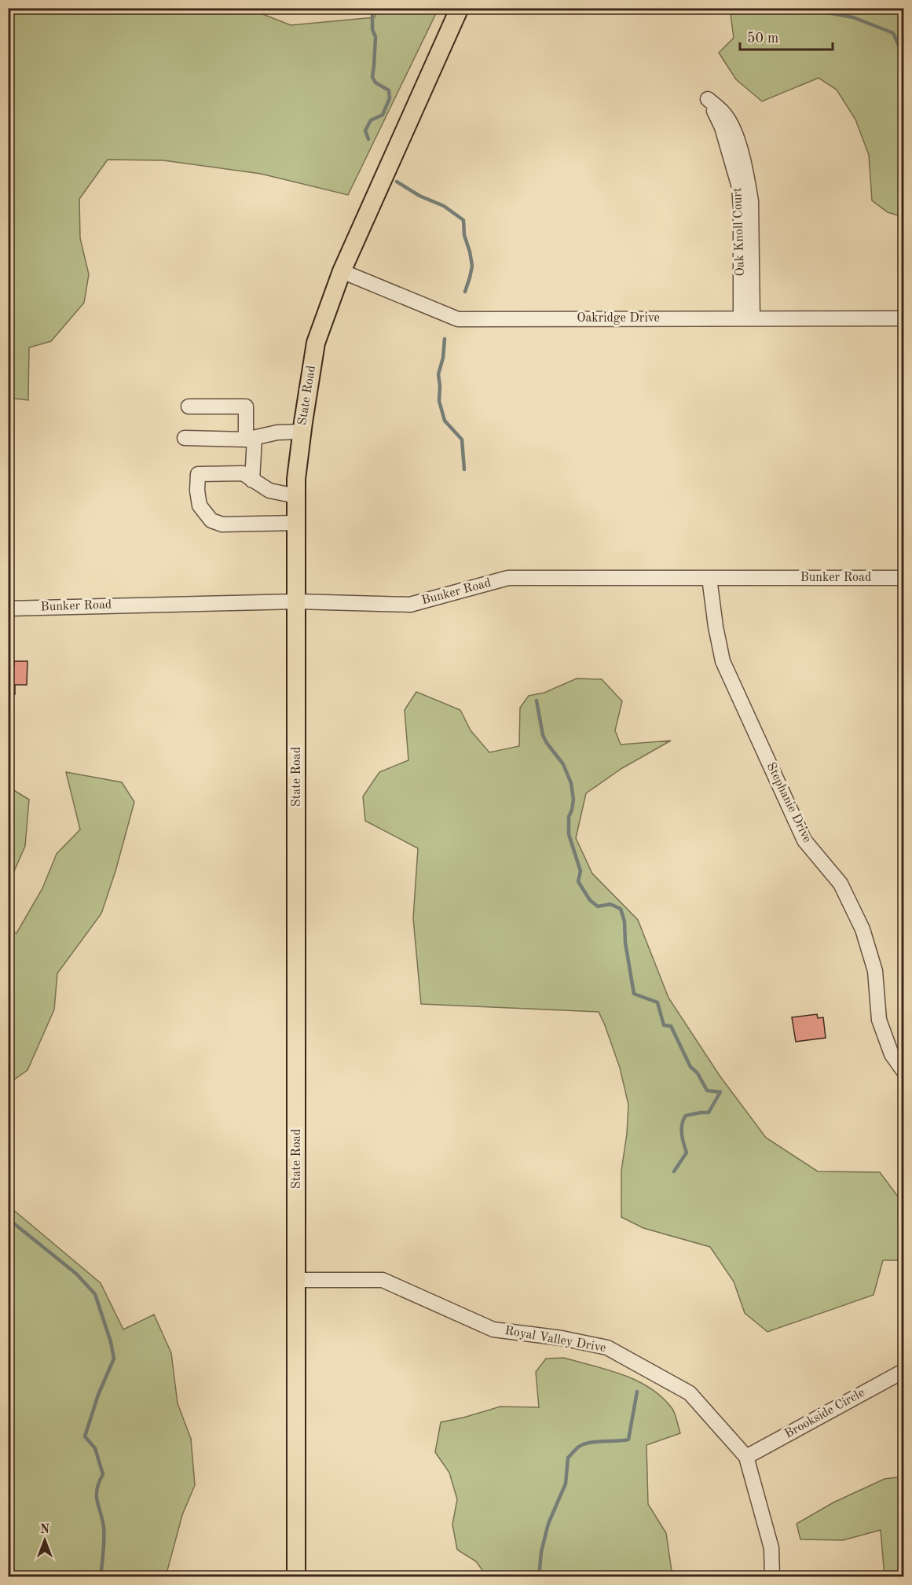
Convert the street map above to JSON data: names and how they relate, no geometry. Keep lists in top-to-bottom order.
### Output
{
  "streets": {
    "main road": ["State Road"],
    "street": [
      "Oak Knoll Court",
      "Oakridge Drive",
      "Bunker Road",
      "Stephanie Drive",
      "Royal Valley Drive",
      "Brookside Circle"
    ]
  },
  "crossings": [
    ["Oak Knoll Court", "Oakridge Drive"],
    ["Oakridge Drive", "State Road"],
    ["State Road", "Bunker Road"],
    ["State Road", "Royal Valley Drive"],
    ["Bunker Road", "Stephanie Drive"],
    ["Royal Valley Drive", "Brookside Circle"]
  ],
  "scale_bar": "50 m",
  "north": "top"
}
